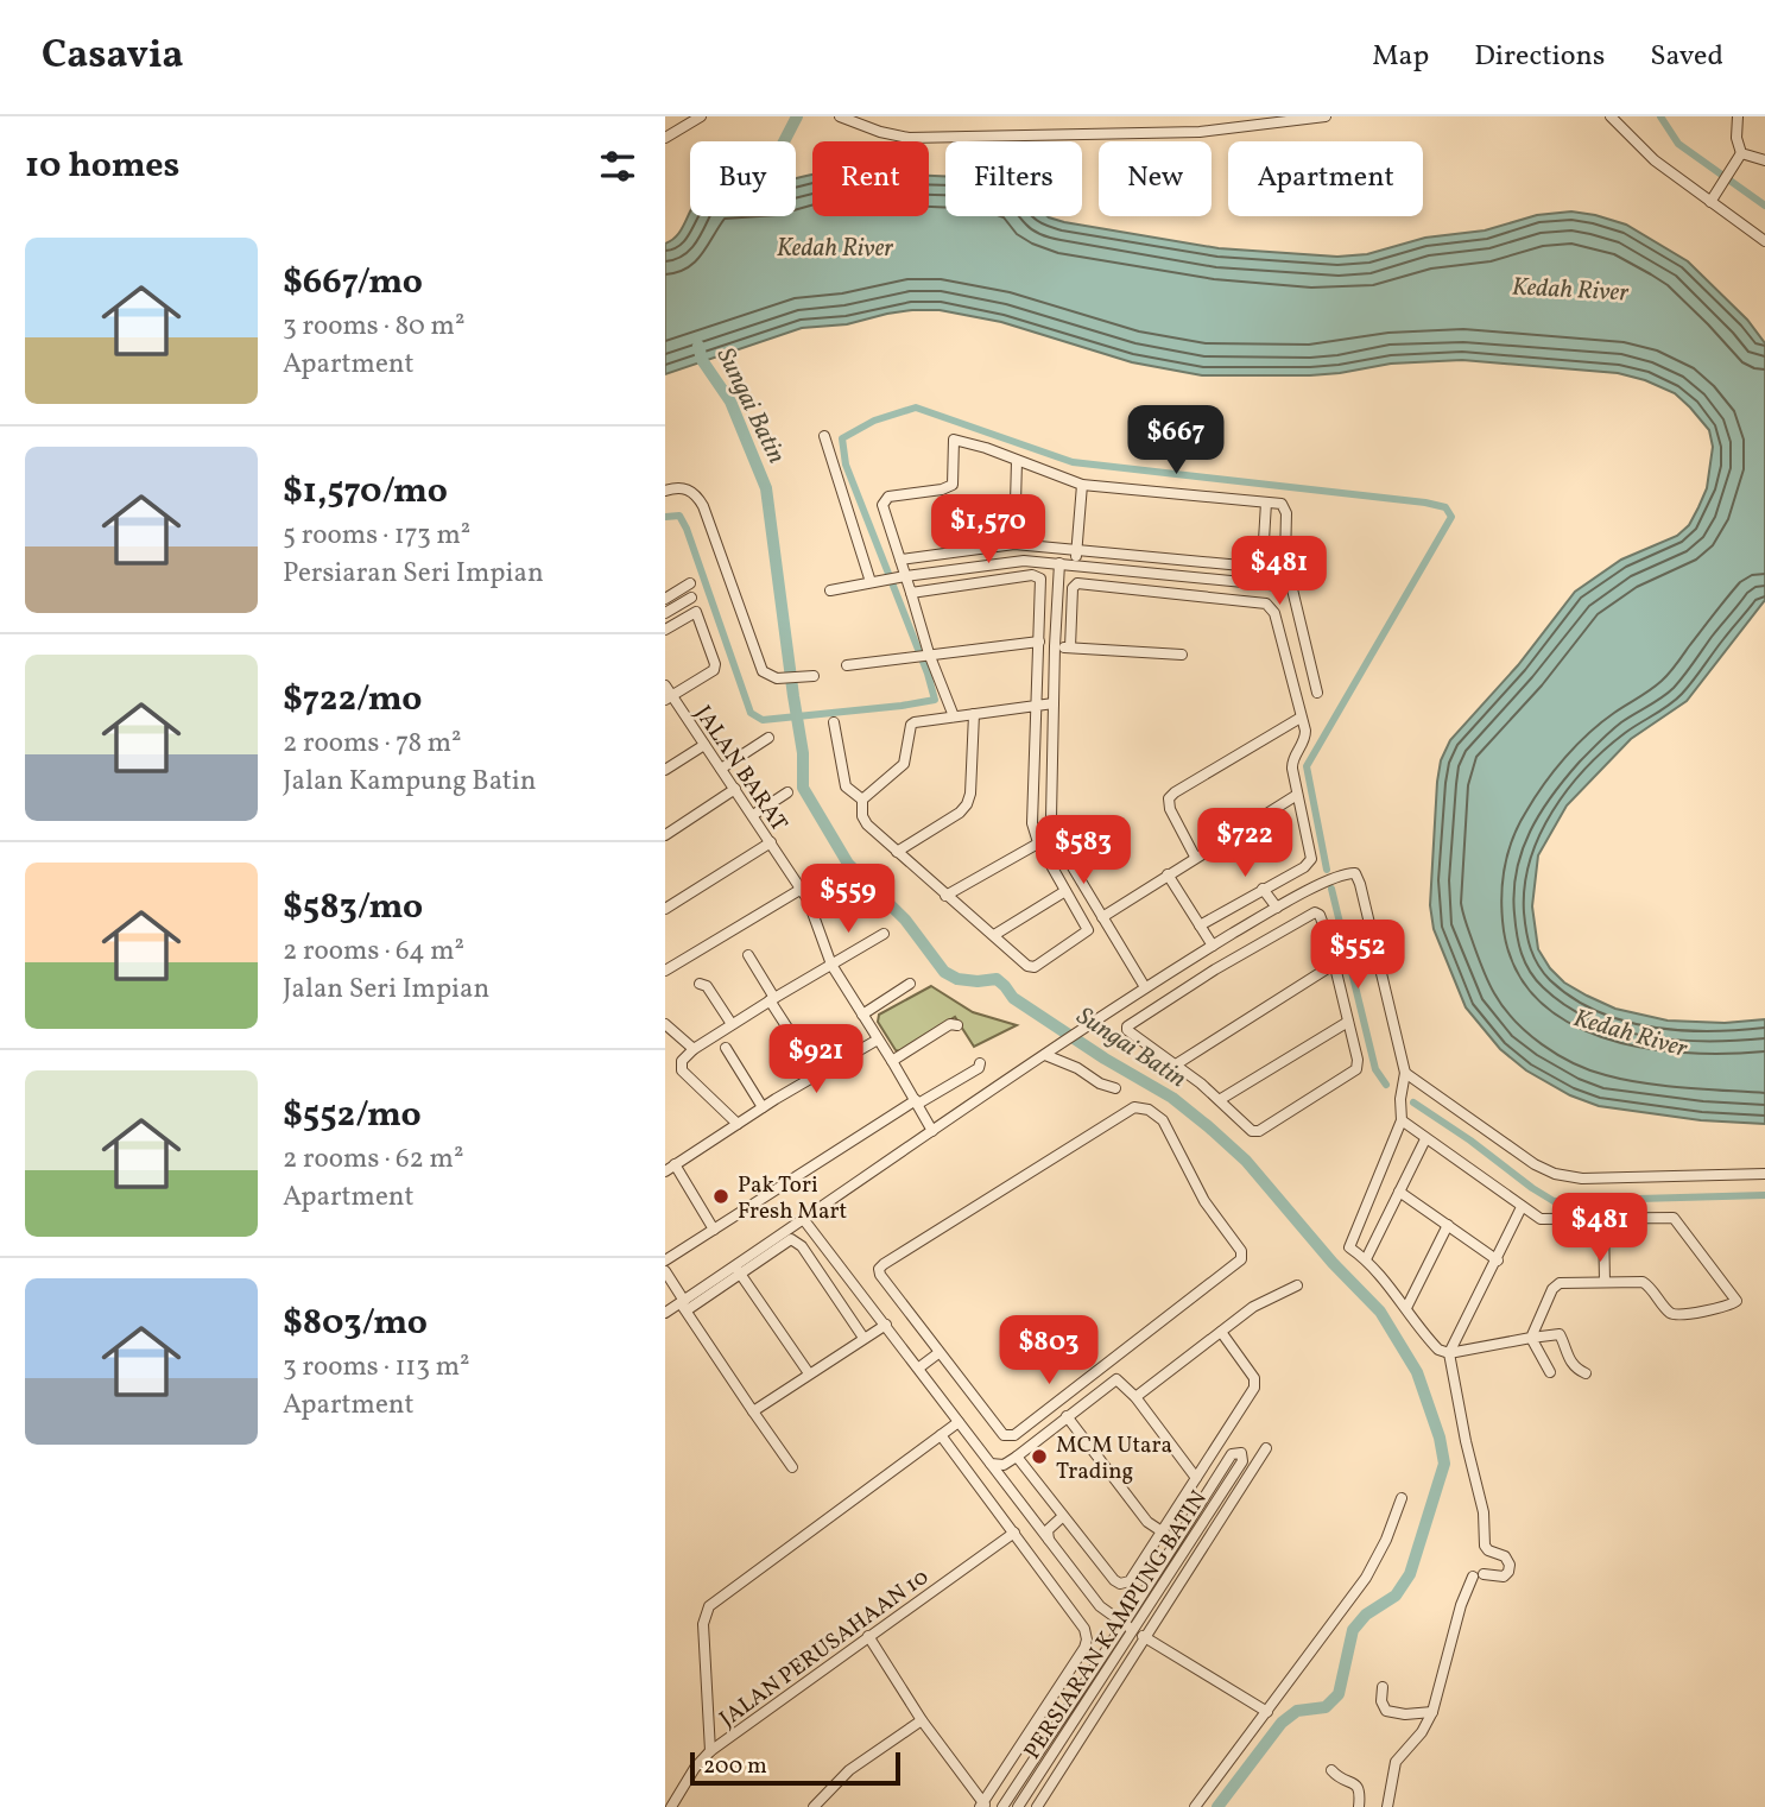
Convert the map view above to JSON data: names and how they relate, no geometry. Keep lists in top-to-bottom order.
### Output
{
  "streets": {
    "street": ["JALAN BARAT", "PERSIARAN KAMPUNG BATIN", "JALAN PERUSAHAAN 10"]
  },
  "water": ["Kedah River", "Sungai Batin"],
  "places": ["Pak Tori Fresh Mart", "MCM Utara Trading"],
  "scale_bar": "200 m",
  "page": {
    "header": "Casavia",
    "nav": ["Map", "Directions", "Saved"],
    "heading": "10 homes",
    "chip": [
      "Buy",
      "Rent",
      "Filters",
      "New",
      "Apartment"
    ],
    "list": [
      {
        "name": "$667/mo",
        "note": "3 rooms · 80 m² · Apartment"
      },
      {
        "name": "$1,570/mo",
        "note": "5 rooms · 173 m² · Persiaran Seri Impian"
      },
      {
        "name": "$722/mo",
        "note": "2 rooms · 78 m² · Jalan Kampung Batin"
      },
      {
        "name": "$583/mo",
        "note": "2 rooms · 64 m² · Jalan Seri Impian"
      },
      {
        "name": "$552/mo",
        "note": "2 rooms · 62 m² · Apartment"
      },
      {
        "name": "$803/mo",
        "note": "3 rooms · 113 m² · Apartment"
      }
    ],
    "price": [
      "$667",
      "$1,570",
      "$481",
      "$722",
      "$583",
      "$559",
      "$552",
      "$921",
      "$481",
      "$803"
    ],
    "scale": "200 m"
  }
}
